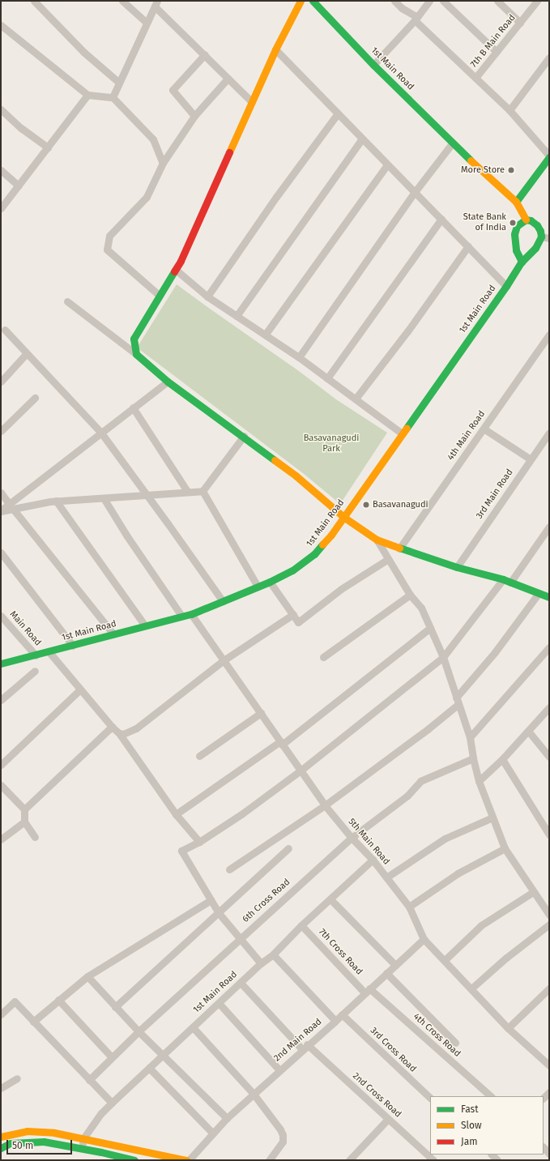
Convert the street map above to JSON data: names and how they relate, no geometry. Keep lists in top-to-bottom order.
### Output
{
  "streets": {
    "main road": ["1st Main Road"],
    "street": [
      "7th B Main Road",
      "4th Main Road",
      "3rd Main Road",
      "Main Road",
      "5th Main Road",
      "6th Cross Road",
      "7th Cross Road",
      "4th Cross Road",
      "2nd Main Road",
      "3rd Cross Road",
      "2nd Cross Road"
    ]
  },
  "crossings": [
    ["1st Main Road", "Main Road"],
    ["1st Main Road", "5th Main Road"],
    ["1st Main Road", "7th Cross Road"],
    ["1st Main Road", "2nd Cross Road"],
    ["5th Main Road", "6th Cross Road"],
    ["5th Main Road", "2nd Main Road"],
    ["7th Cross Road", "4th Cross Road"],
    ["7th Cross Road", "2nd Main Road"],
    ["4th Cross Road", "2nd Main Road"],
    ["2nd Main Road", "3rd Cross Road"],
    ["2nd Main Road", "2nd Cross Road"]
  ],
  "parks": ["Basavanagudi Park"],
  "places": ["More Store", "State Bank of India", "Basavanagudi"],
  "legend": ["Fast", "Slow", "Jam"],
  "scale_bar": "50 m"
}
